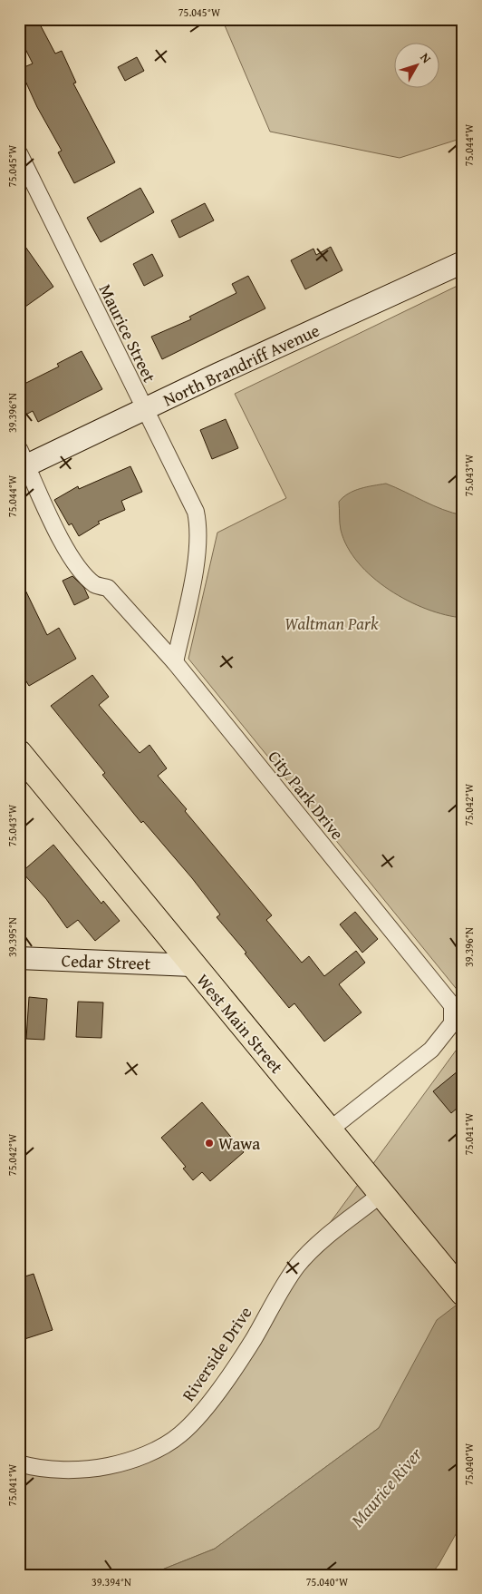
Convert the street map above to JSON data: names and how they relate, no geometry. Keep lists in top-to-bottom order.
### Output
{
  "streets": {
    "highway": ["West Main Street"],
    "main road": ["North Brandriff Avenue", "Cedar Street"],
    "street": ["Maurice Street", "City Park Drive", "Riverside Drive"]
  },
  "crossings": [
    ["Maurice Street", "North Brandriff Avenue"],
    ["Maurice Street", "City Park Drive"],
    ["North Brandriff Avenue", "City Park Drive"],
    ["City Park Drive", "West Main Street"],
    ["Cedar Street", "West Main Street"],
    ["West Main Street", "Riverside Drive"]
  ],
  "water": ["Maurice River"],
  "parks": ["Waltman Park"],
  "places": ["Wawa"],
  "north": "top right",
  "coordinates": [
    "75.045°W",
    "75.044°W",
    "39.396°N",
    "75.043°W",
    "75.042°W",
    "39.395°N",
    "75.041°W",
    "75.040°W",
    "39.394°N"
  ]
}
